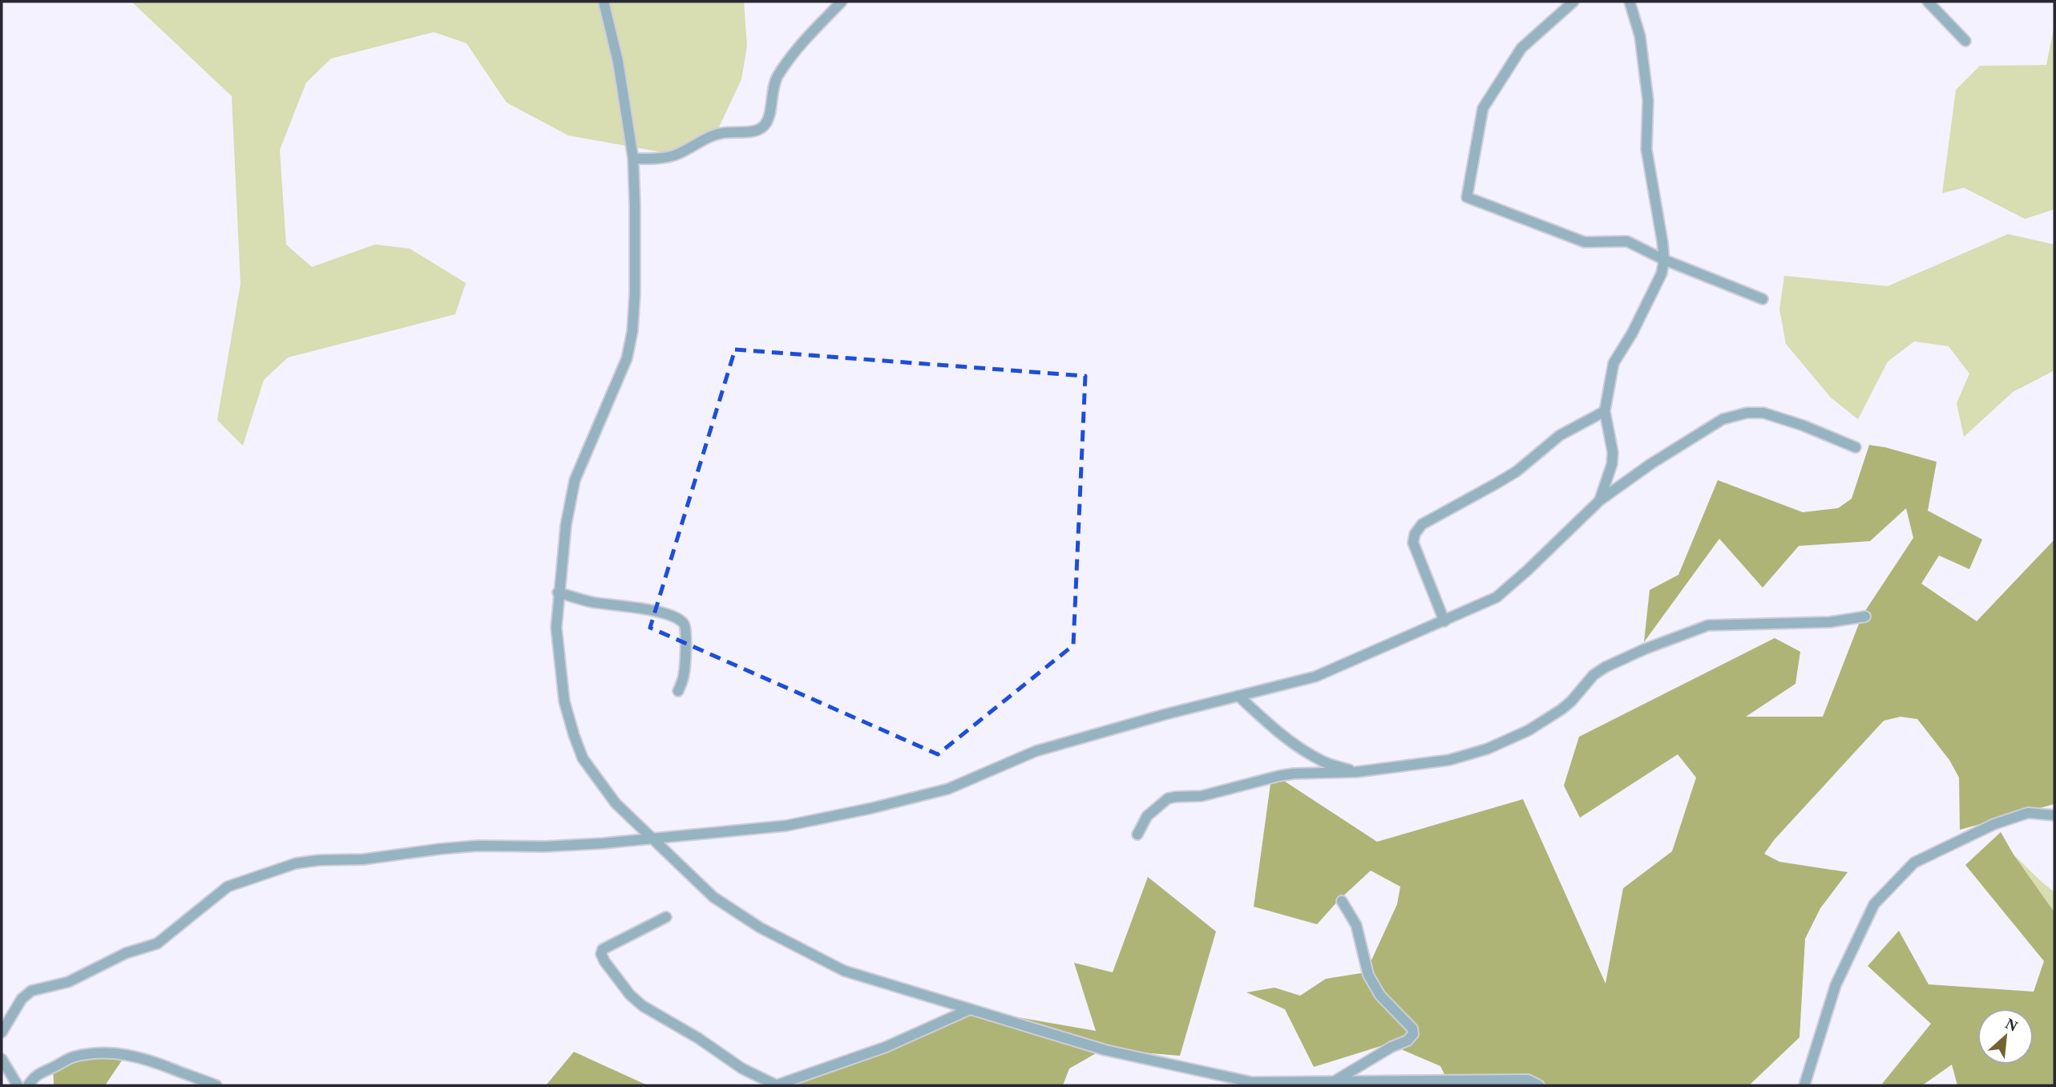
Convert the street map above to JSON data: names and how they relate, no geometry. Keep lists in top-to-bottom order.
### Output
{
  "north": "top right"
}
